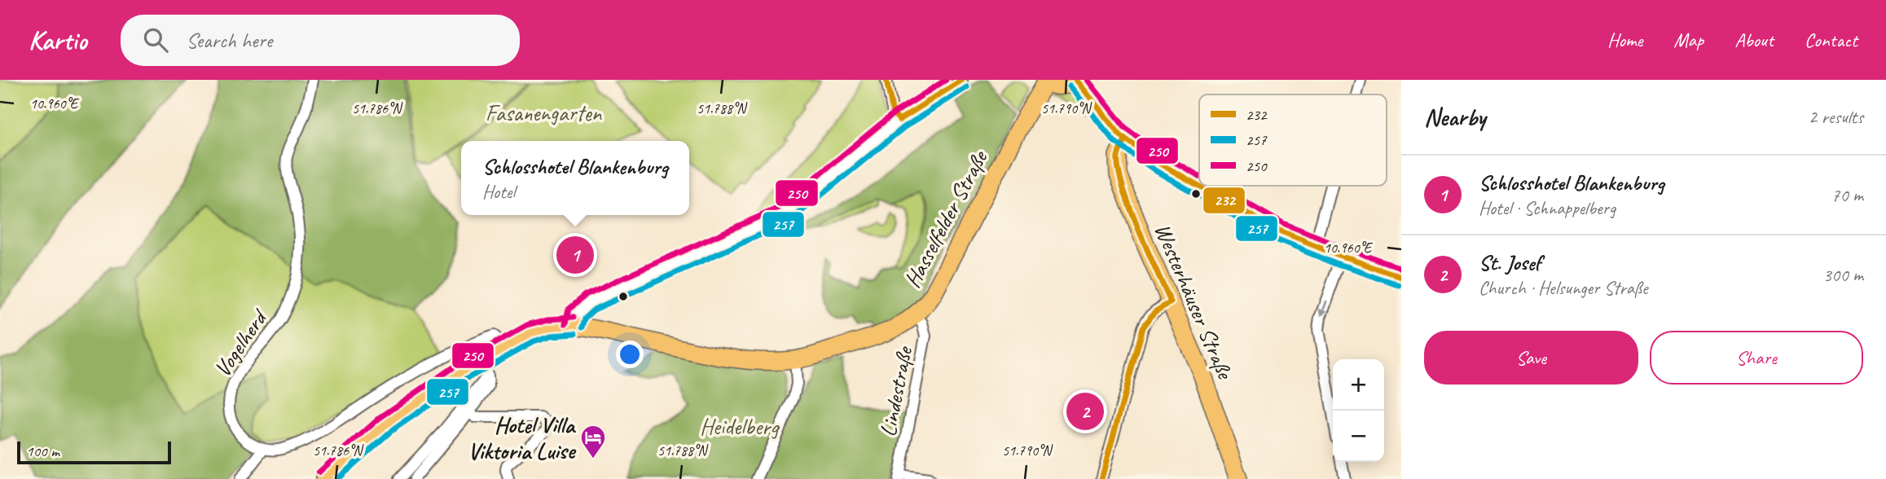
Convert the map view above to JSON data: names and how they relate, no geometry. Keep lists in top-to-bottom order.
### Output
{
  "streets": {
    "main road": ["Hasselfelder Straße", "Westerhäuser Straße"],
    "street": ["Vogelherd", "Lindestraße"]
  },
  "crossings": [
    ["Hasselfelder Straße", "Lindestraße"]
  ],
  "parks": ["Fasanengarten", "Heidelberg"],
  "places": {
    "hotel": ["Hotel Villa Viktoria Luise"]
  },
  "lines": ["transit line 232", "transit line 250", "transit line 257"],
  "legend": ["232", "257", "250"],
  "scale_bar": "100 m",
  "page": {
    "header": "Kartio",
    "search": "Search here",
    "nav": [
      "Home",
      "Map",
      "About",
      "Contact"
    ],
    "heading": ["Nearby", "2 results"],
    "popup": ["Schlosshotel Blankenburg", "Hotel"],
    "list": [
      {
        "mark": "1",
        "name": "Schlosshotel Blankenburg",
        "note": "Hotel · Schnappelberg",
        "value": "70 m"
      },
      {
        "mark": "2",
        "name": "St. Josef",
        "note": "Church · Helsunger Straße",
        "value": "300 m"
      }
    ],
    "pins": ["1", "2"],
    "buttons": ["Save", "Share"],
    "map_buttons": ["+", "−"],
    "scale": "100 m"
  },
  "coordinates": [
    "10.960°E",
    "51.786°N",
    "51.788°N",
    "51.790°N"
  ]
}
